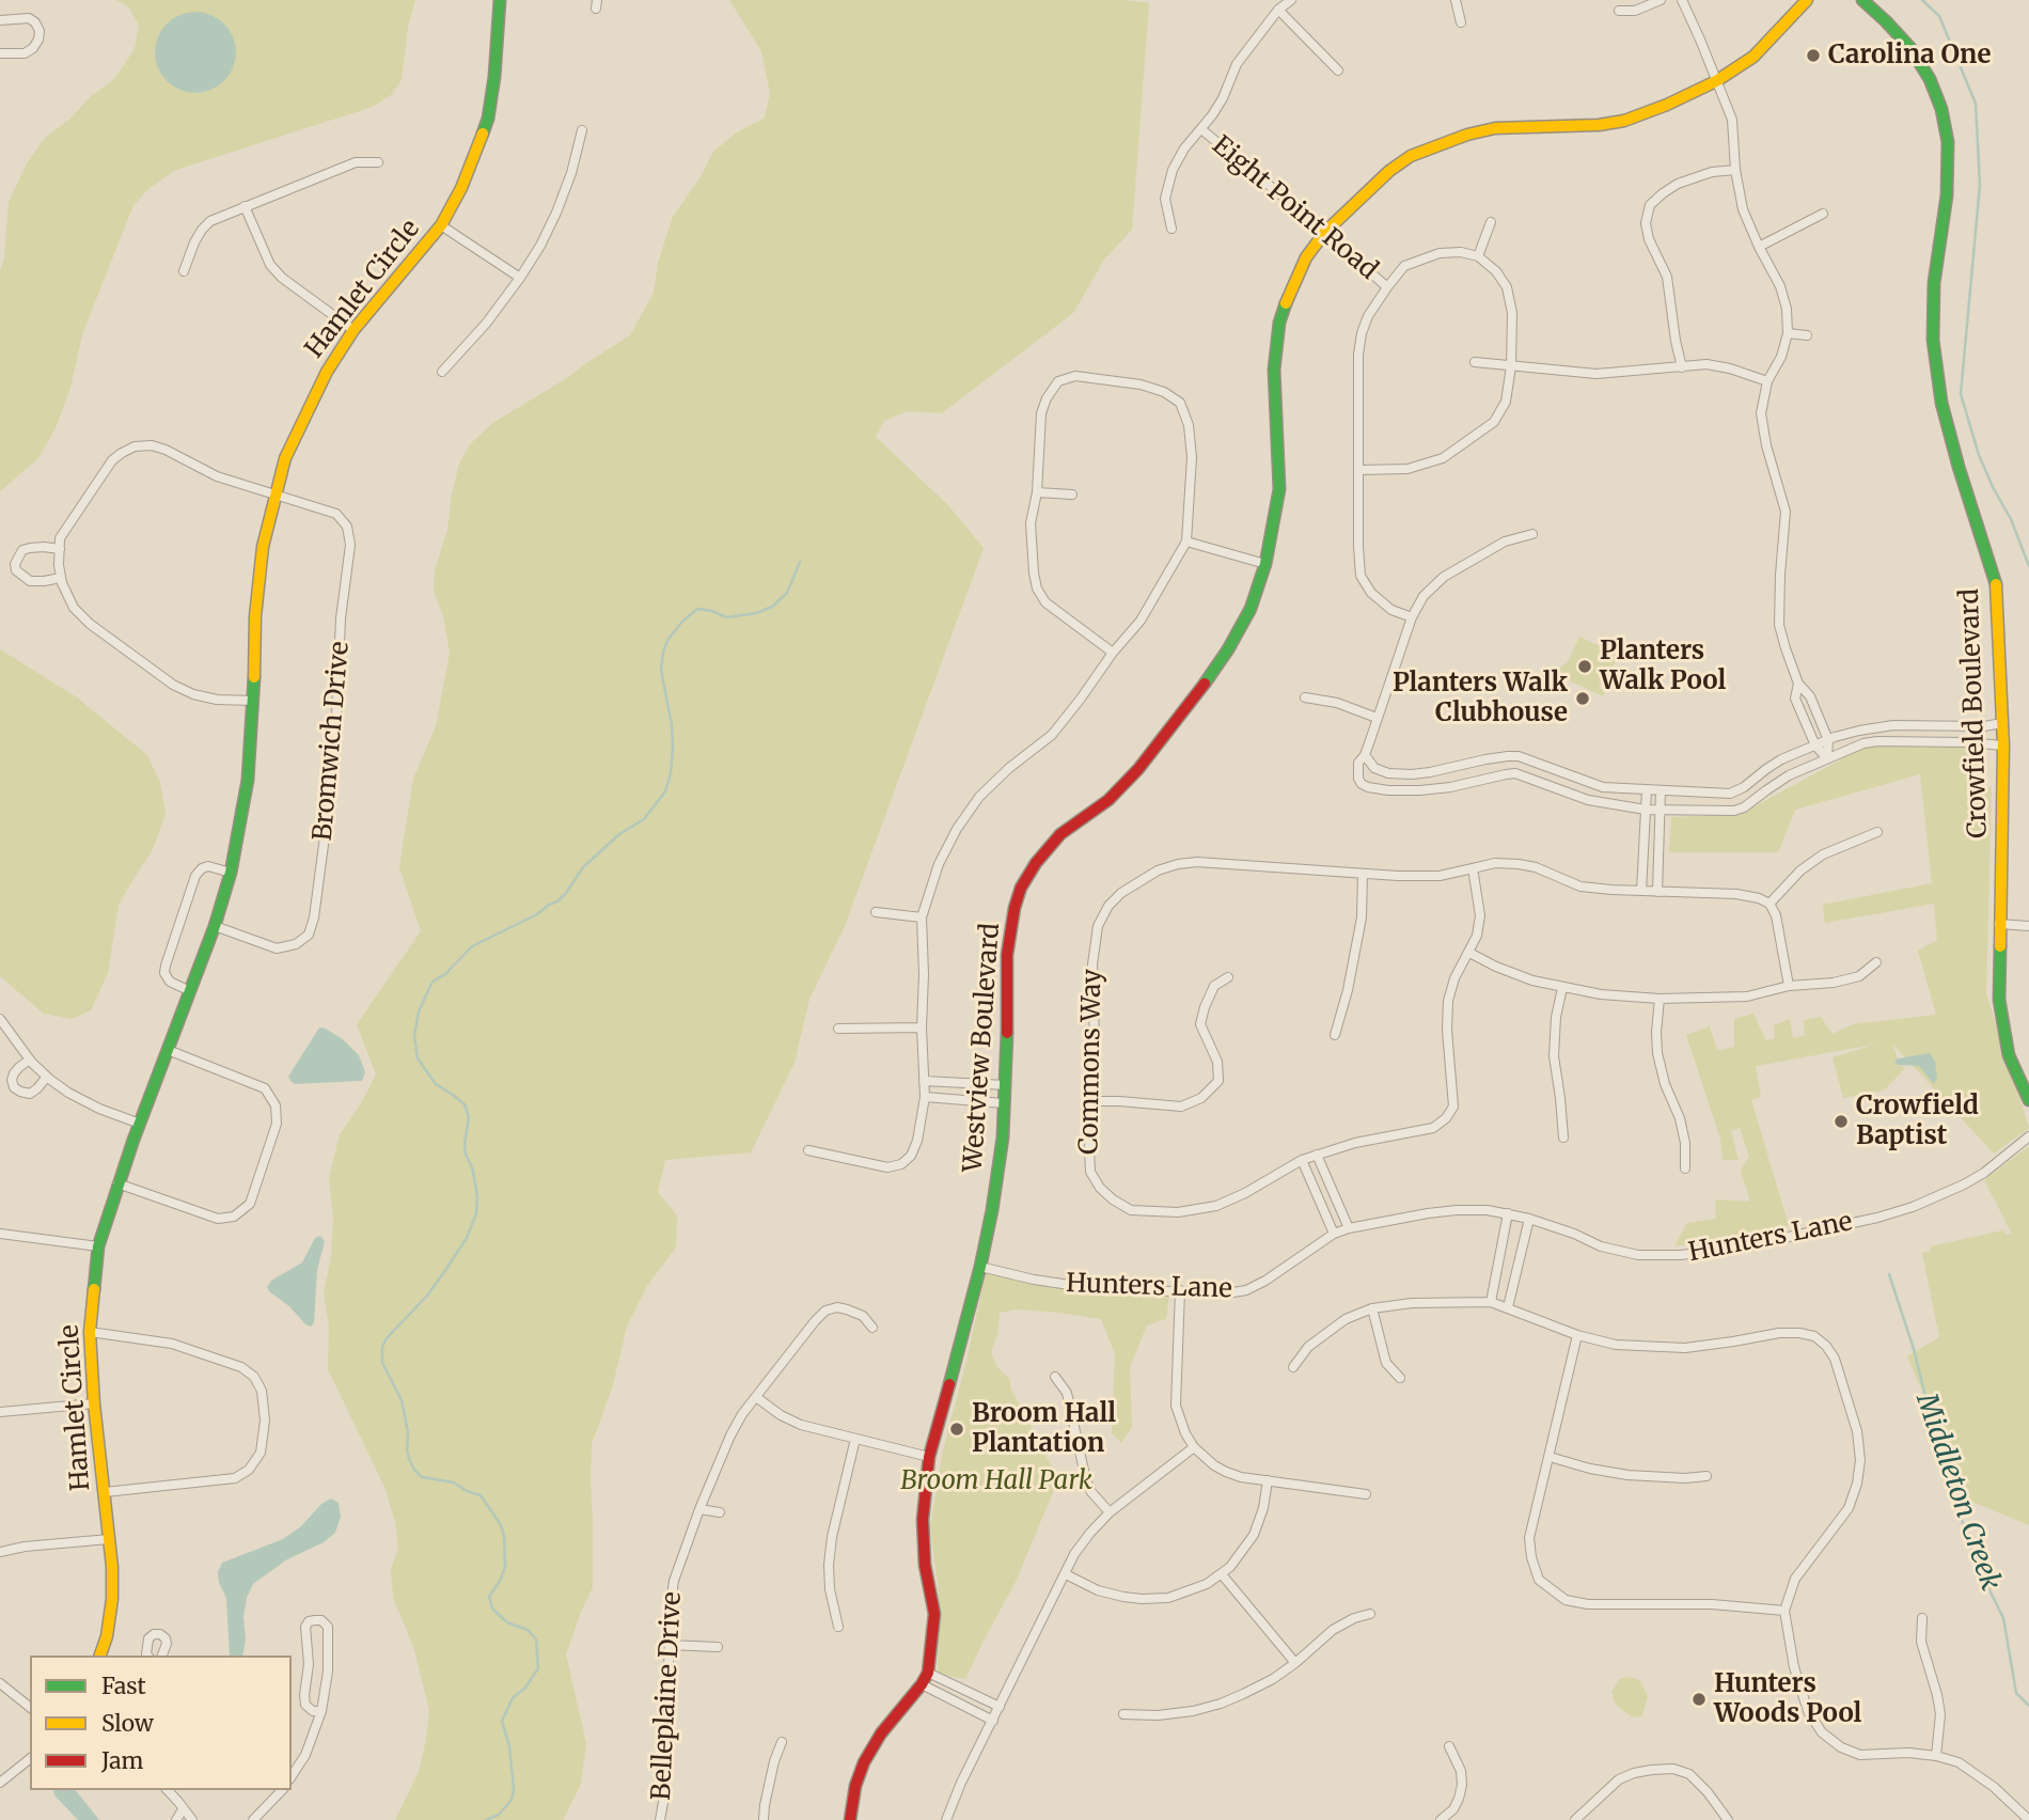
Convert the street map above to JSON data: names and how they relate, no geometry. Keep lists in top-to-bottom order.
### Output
{
  "streets": {
    "street": [
      "Eight Point Road",
      "Hamlet Circle",
      "Crowfield Boulevard",
      "Bromwich Drive",
      "Westview Boulevard",
      "Commons Way",
      "Hunters Lane",
      "Belleplaine Drive"
    ]
  },
  "crossings": [
    ["Eight Point Road", "Westview Boulevard"],
    ["Hamlet Circle", "Bromwich Drive"],
    ["Westview Boulevard", "Hunters Lane"]
  ],
  "water": ["Middleton Creek"],
  "parks": ["Broom Hall Park"],
  "places": [
    "Carolina One",
    "Planters Walk Pool",
    "Planters Walk Clubhouse",
    "Crowfield Baptist",
    "Broom Hall Plantation",
    "Hunters Woods Pool"
  ],
  "legend": ["Fast", "Slow", "Jam"]
}
